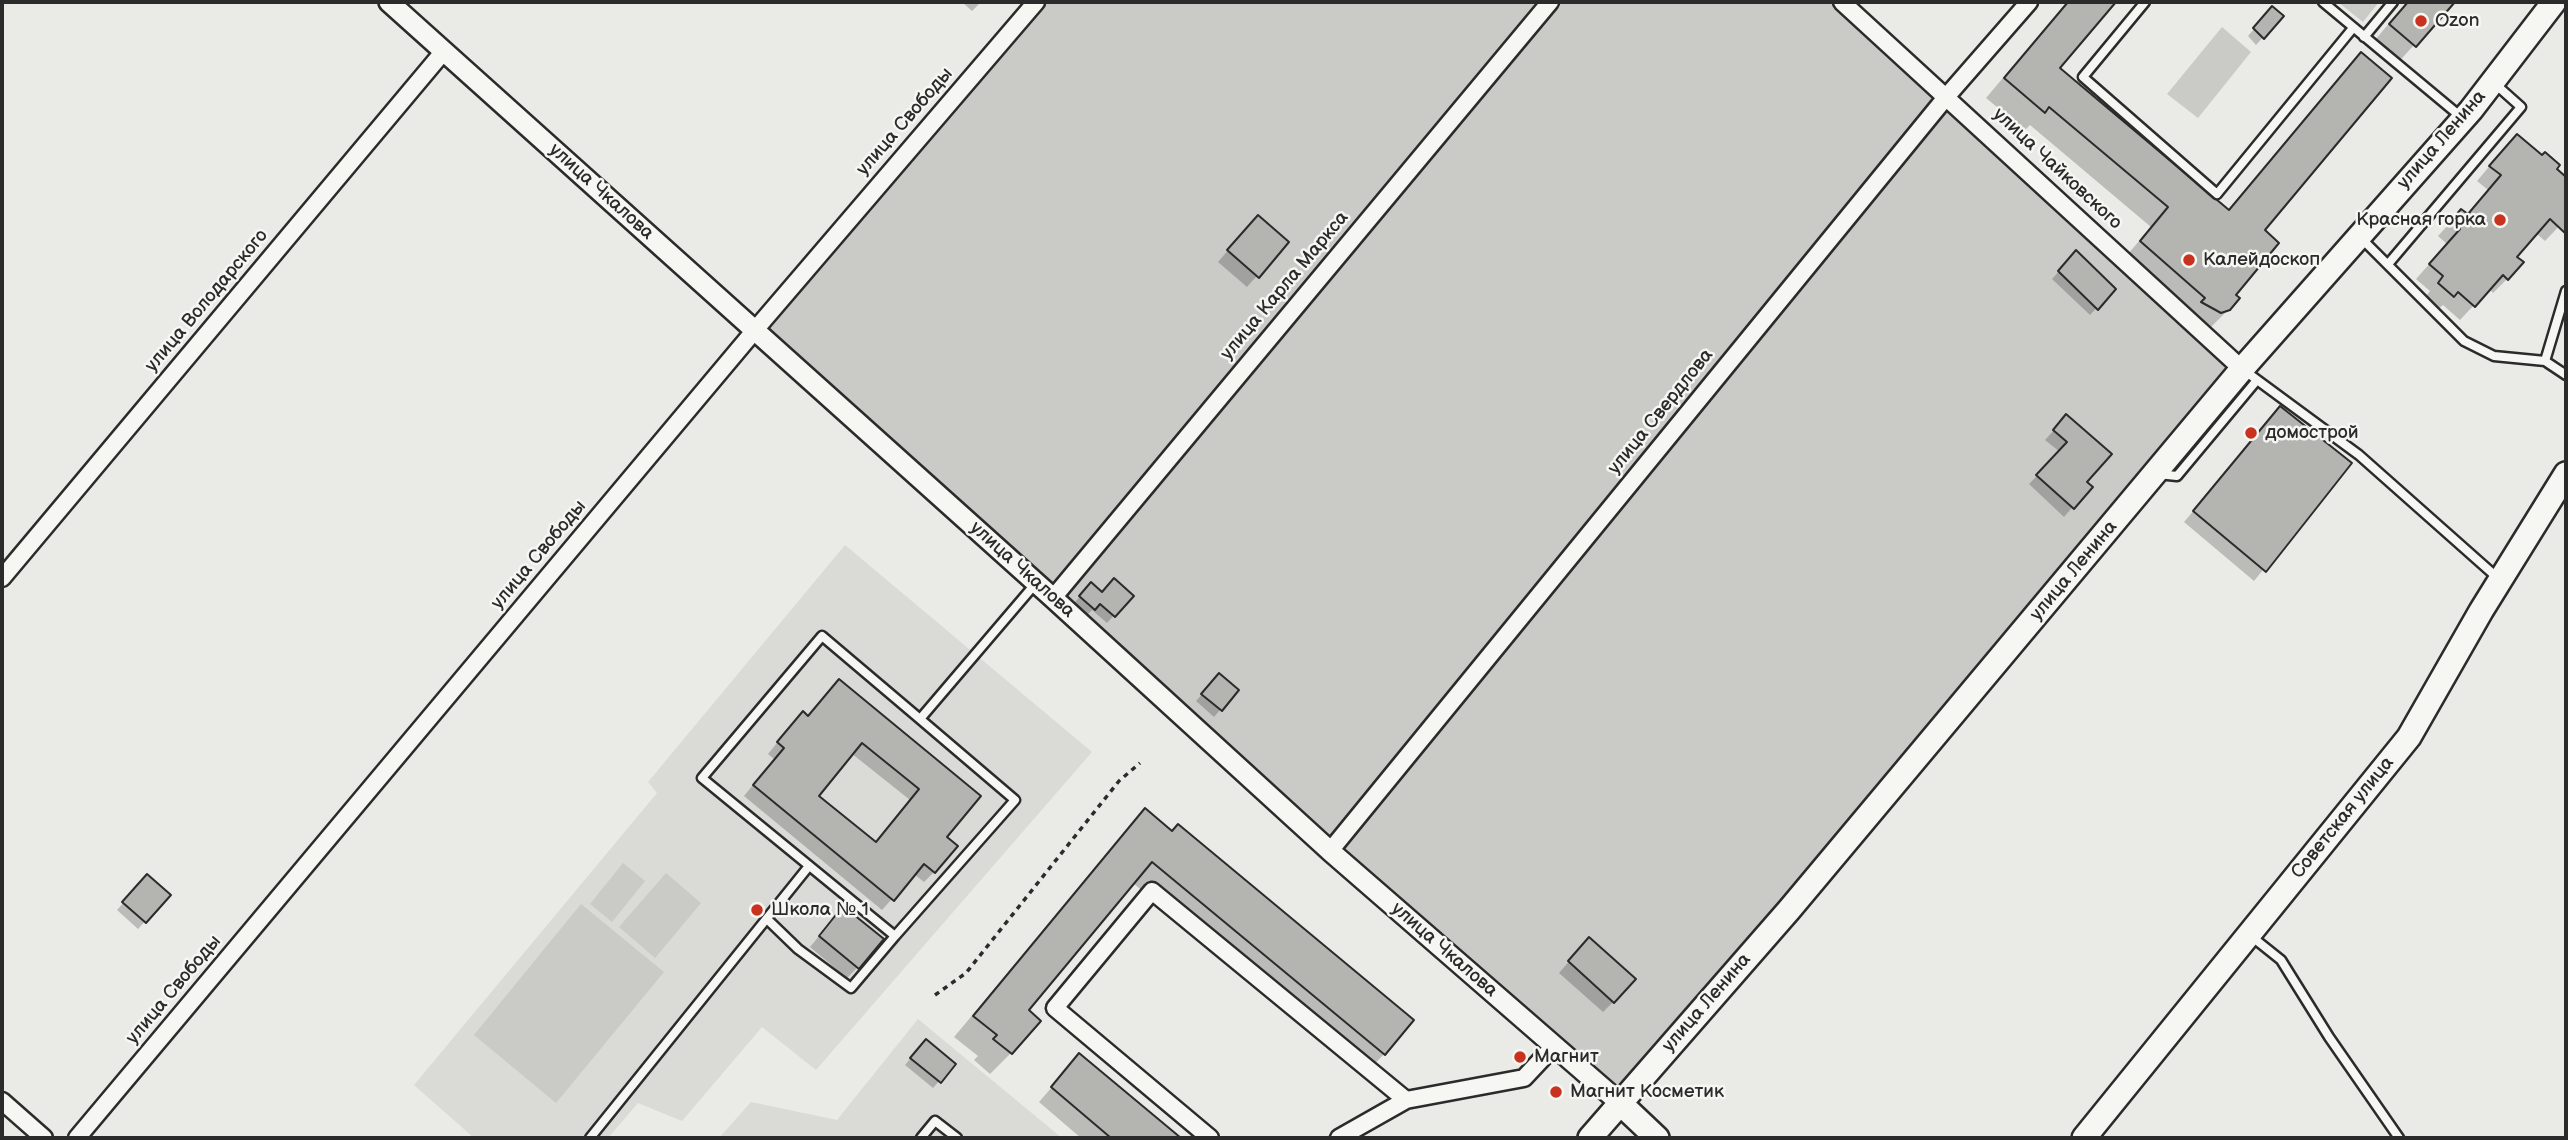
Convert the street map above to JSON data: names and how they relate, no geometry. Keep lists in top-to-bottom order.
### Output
{
  "streets": {
    "main road": ["улица Ленина", "улица Чкалова", "Советская улица"],
    "street": [
      "улица Свободы",
      "улица Чайковского",
      "улица Карла Маркса",
      "улица Володарского",
      "улица Свердлова"
    ]
  },
  "crossings": [
    ["улица Свободы", "улица Чкалова"],
    ["улица Ленина", "улица Чайковского"],
    ["улица Ленина", "улица Чкалова"],
    ["улица Чайковского", "улица Свердлова"],
    ["улица Чкалова", "улица Карла Маркса"],
    ["улица Чкалова", "улица Володарского"],
    ["улица Чкалова", "улица Свердлова"]
  ],
  "places": [
    "Ozon",
    "Красная горка",
    "Калейдоскоп",
    "домострой",
    "Школа № 1",
    "Магнит",
    "Магнит Косметик"
  ]
}
